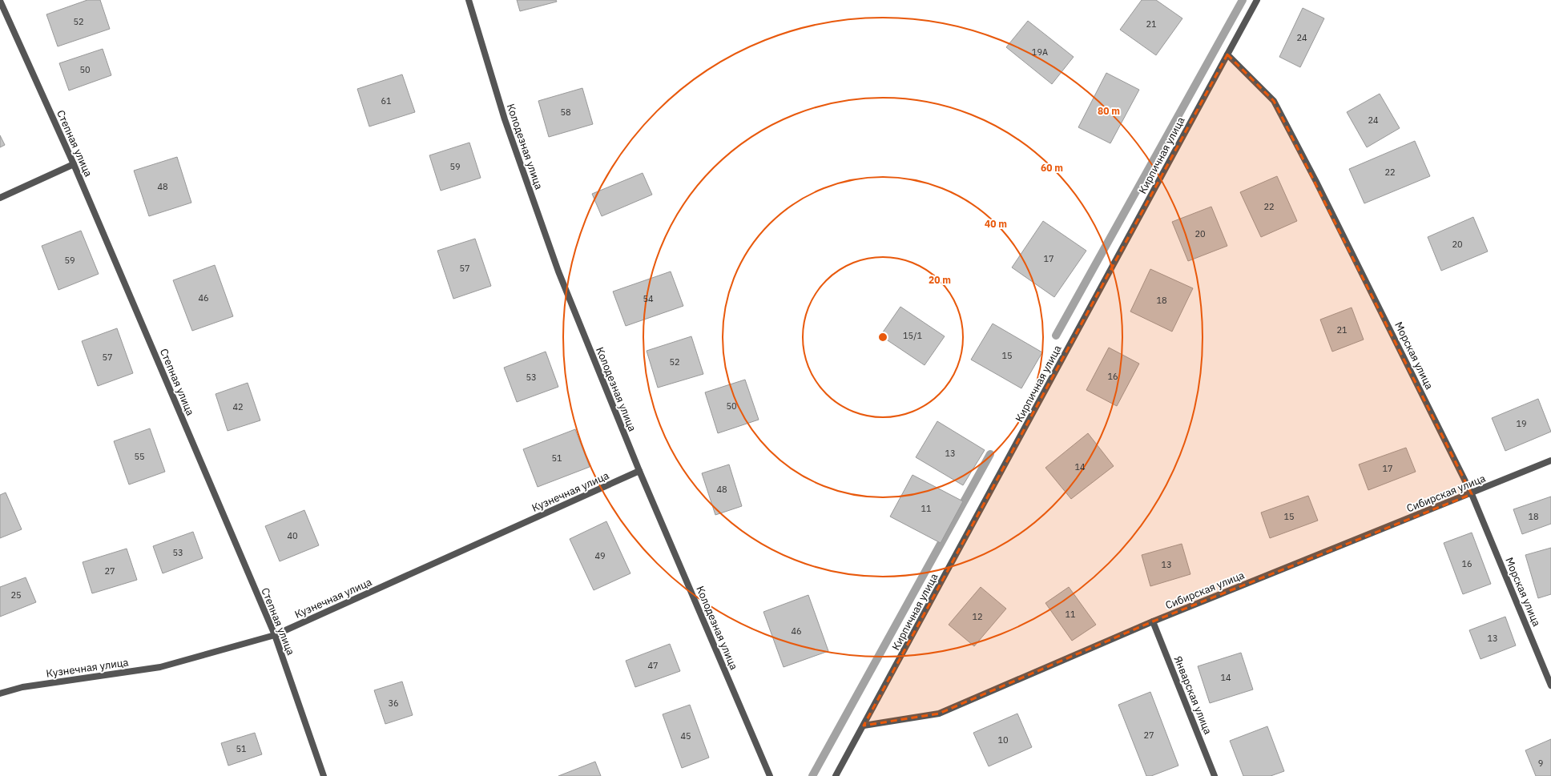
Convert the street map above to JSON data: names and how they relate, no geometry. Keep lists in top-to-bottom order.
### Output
{
  "streets": {
    "street": [
      "Степная улица",
      "Колодезная улица",
      "Кирпичная улица",
      "Морская улица",
      "Кузнечная улица",
      "Сибирская улица",
      "Январская улица"
    ]
  },
  "crossings": [
    ["Степная улица", "Кузнечная улица"],
    ["Колодезная улица", "Кузнечная улица"],
    ["Кирпичная улица", "Морская улица"],
    ["Кирпичная улица", "Сибирская улица"],
    ["Морская улица", "Сибирская улица"],
    ["Сибирская улица", "Январская улица"]
  ],
  "house_numbers": [
    "52",
    "21",
    "24",
    "19А",
    "50",
    "61",
    "58",
    "24",
    "59",
    "22",
    "48",
    "22",
    "20",
    "20",
    "17",
    "59",
    "57",
    "46",
    "54",
    "18",
    "21",
    "15/1",
    "15",
    "57",
    "52",
    "16",
    "53",
    "50",
    "42",
    "19",
    "13",
    "55",
    "51",
    "14",
    "17",
    "48",
    "11",
    "15",
    "18",
    "40",
    "53",
    "49",
    "16",
    "13",
    "27",
    "25",
    "11",
    "12",
    "46",
    "13",
    "47",
    "14",
    "36",
    "27",
    "45",
    "10",
    "51",
    "9"
  ],
  "rings": [
    "80 m",
    "60 m",
    "40 m",
    "20 m"
  ]
}
